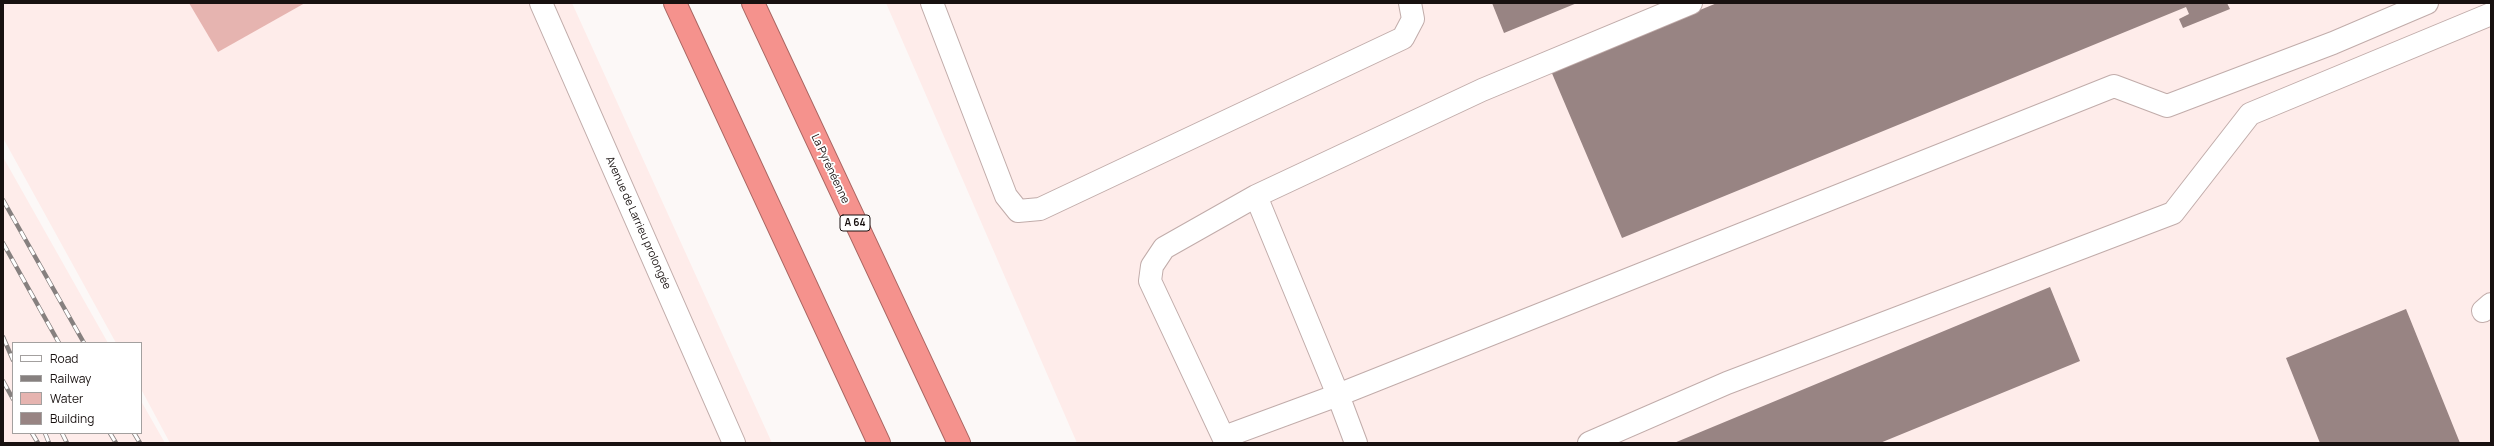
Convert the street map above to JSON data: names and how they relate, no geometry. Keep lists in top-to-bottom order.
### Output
{
  "streets": {
    "highway": ["La Pyrénéenne", "A 64"],
    "street": ["Avenue de Larrieu prolongée"]
  },
  "legend": [
    "Road",
    "Railway",
    "Water",
    "Building"
  ]
}
